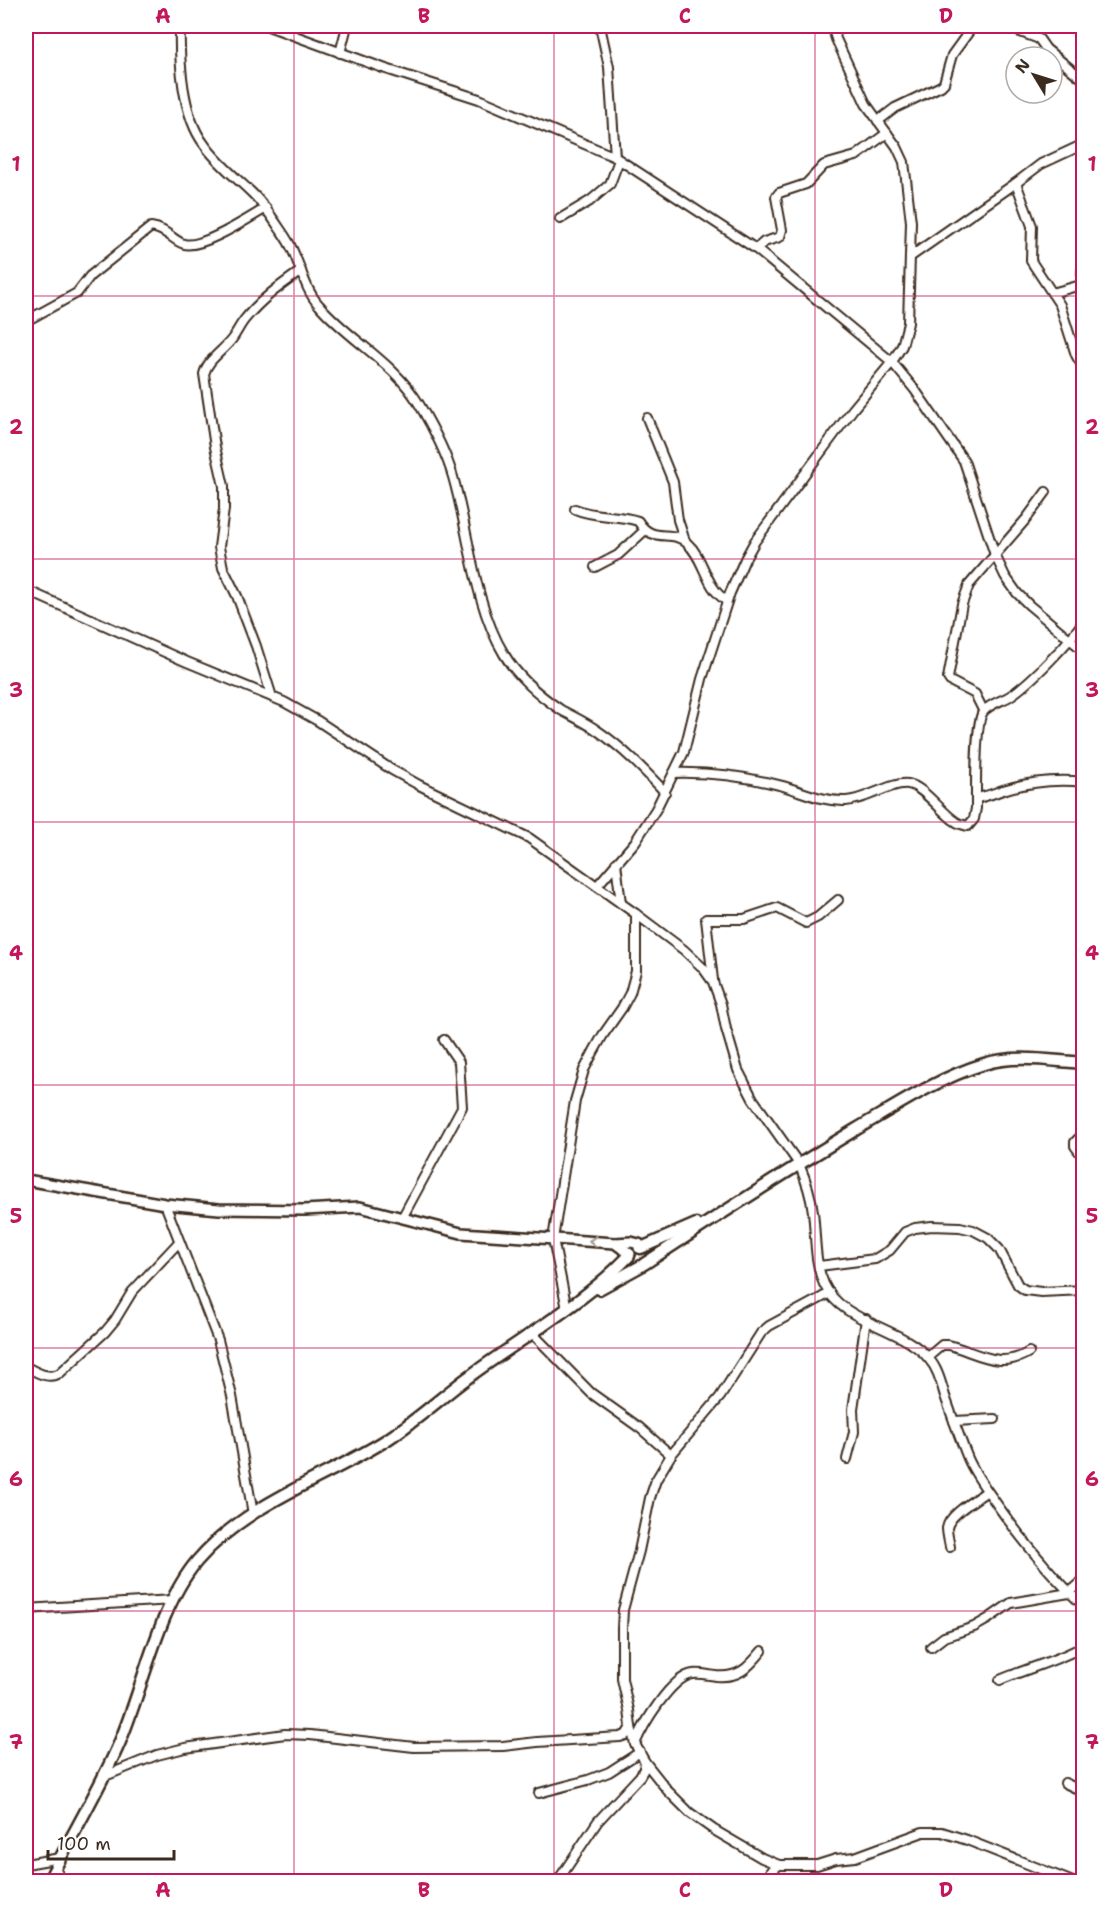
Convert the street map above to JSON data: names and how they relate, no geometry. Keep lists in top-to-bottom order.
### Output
{
  "scale_bar": "100 m",
  "north": "top left",
  "grid": {
    "columns": [
      "A",
      "B",
      "C",
      "D"
    ],
    "rows": [
      "1",
      "2",
      "3",
      "4",
      "5",
      "6",
      "7"
    ]
  }
}
